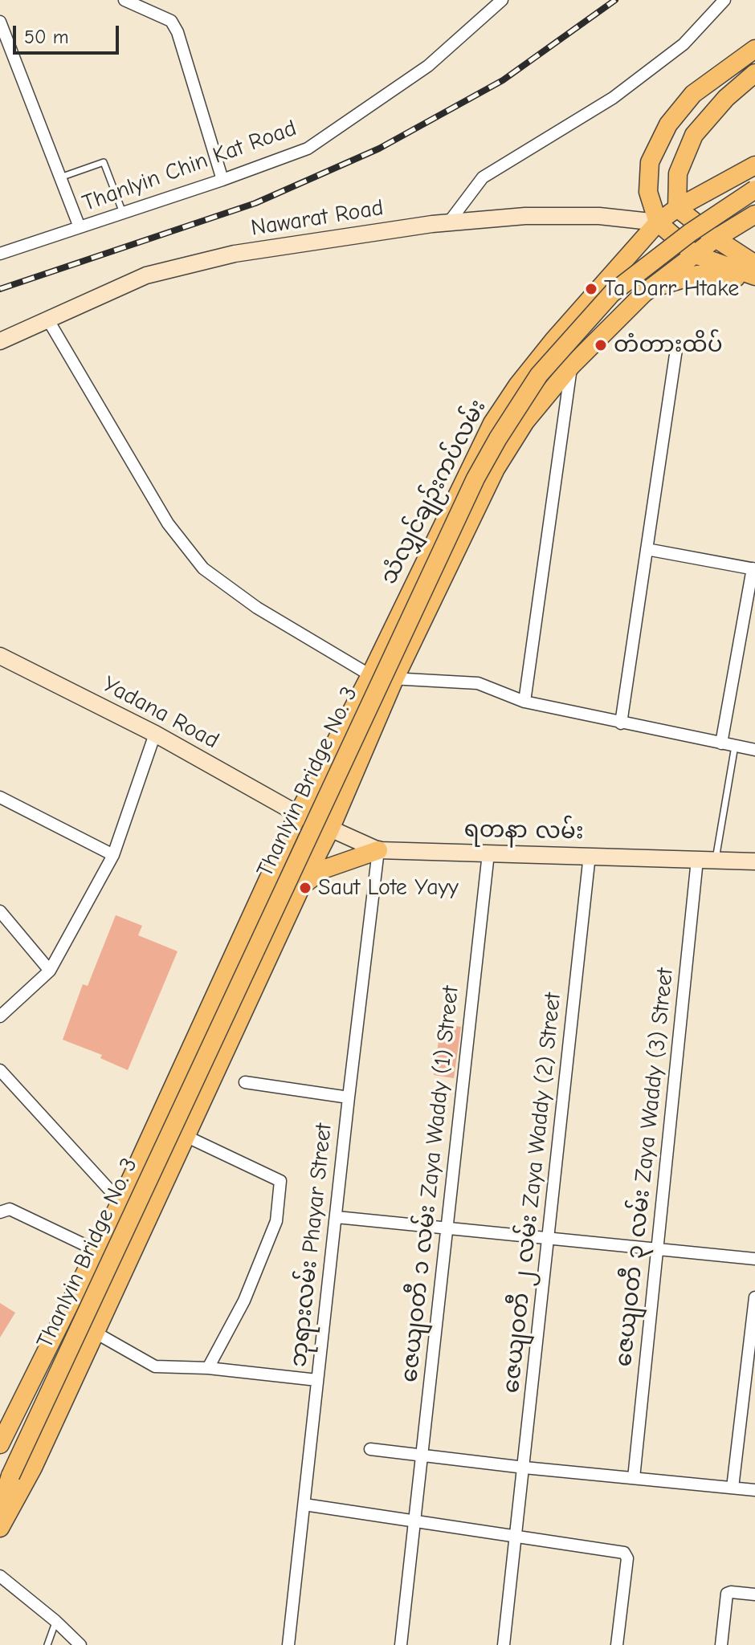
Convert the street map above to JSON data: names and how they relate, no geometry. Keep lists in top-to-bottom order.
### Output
{
  "streets": {
    "main road": [
      "Nawarat Road",
      "သံလျှင်ချဉ်းကပ်လမ်း",
      "Yadana Road",
      "Thanlyin Bridge No. 3",
      "ရတနာ လမ်း"
    ],
    "street": [
      "Thanlyin Chin Kat Road",
      "ဇေယျဝတီ ၃ လမ်း Zaya Waddy (3) Street",
      "ဇေယျဝတီ ၁ လမ်း Zaya Waddy (1) Street",
      "ဇေယျဝတီ ၂ လမ်း Zaya Waddy (2) Street",
      "ဘုရားလမ်း Phayar Street"
    ]
  },
  "crossings": [
    ["Nawarat Road", "သံလျှင်ချဉ်းကပ်လမ်း"],
    ["သံလျှင်ချဉ်းကပ်လမ်း", "Yadana Road"],
    ["သံလျှင်ချဉ်းကပ်လမ်း", "ရတနာ လမ်း"],
    ["Yadana Road", "ရတနာ လမ်း"],
    ["ရတနာ လမ်း", "ဇေယျဝတီ ၃ လမ်း Zaya Waddy (3) Street"],
    ["ရတနာ လမ်း", "ဇေယျဝတီ ၁ လမ်း Zaya Waddy (1) Street"],
    ["ရတနာ လမ်း", "ဇေယျဝတီ ၂ လမ်း Zaya Waddy (2) Street"],
    ["ရတနာ လမ်း", "ဘုရားလမ်း Phayar Street"]
  ],
  "places": ["Ta Darr Htake", "တံတားထိပ်", "Saut Lote Yayy"],
  "scale_bar": "50 m"
}
